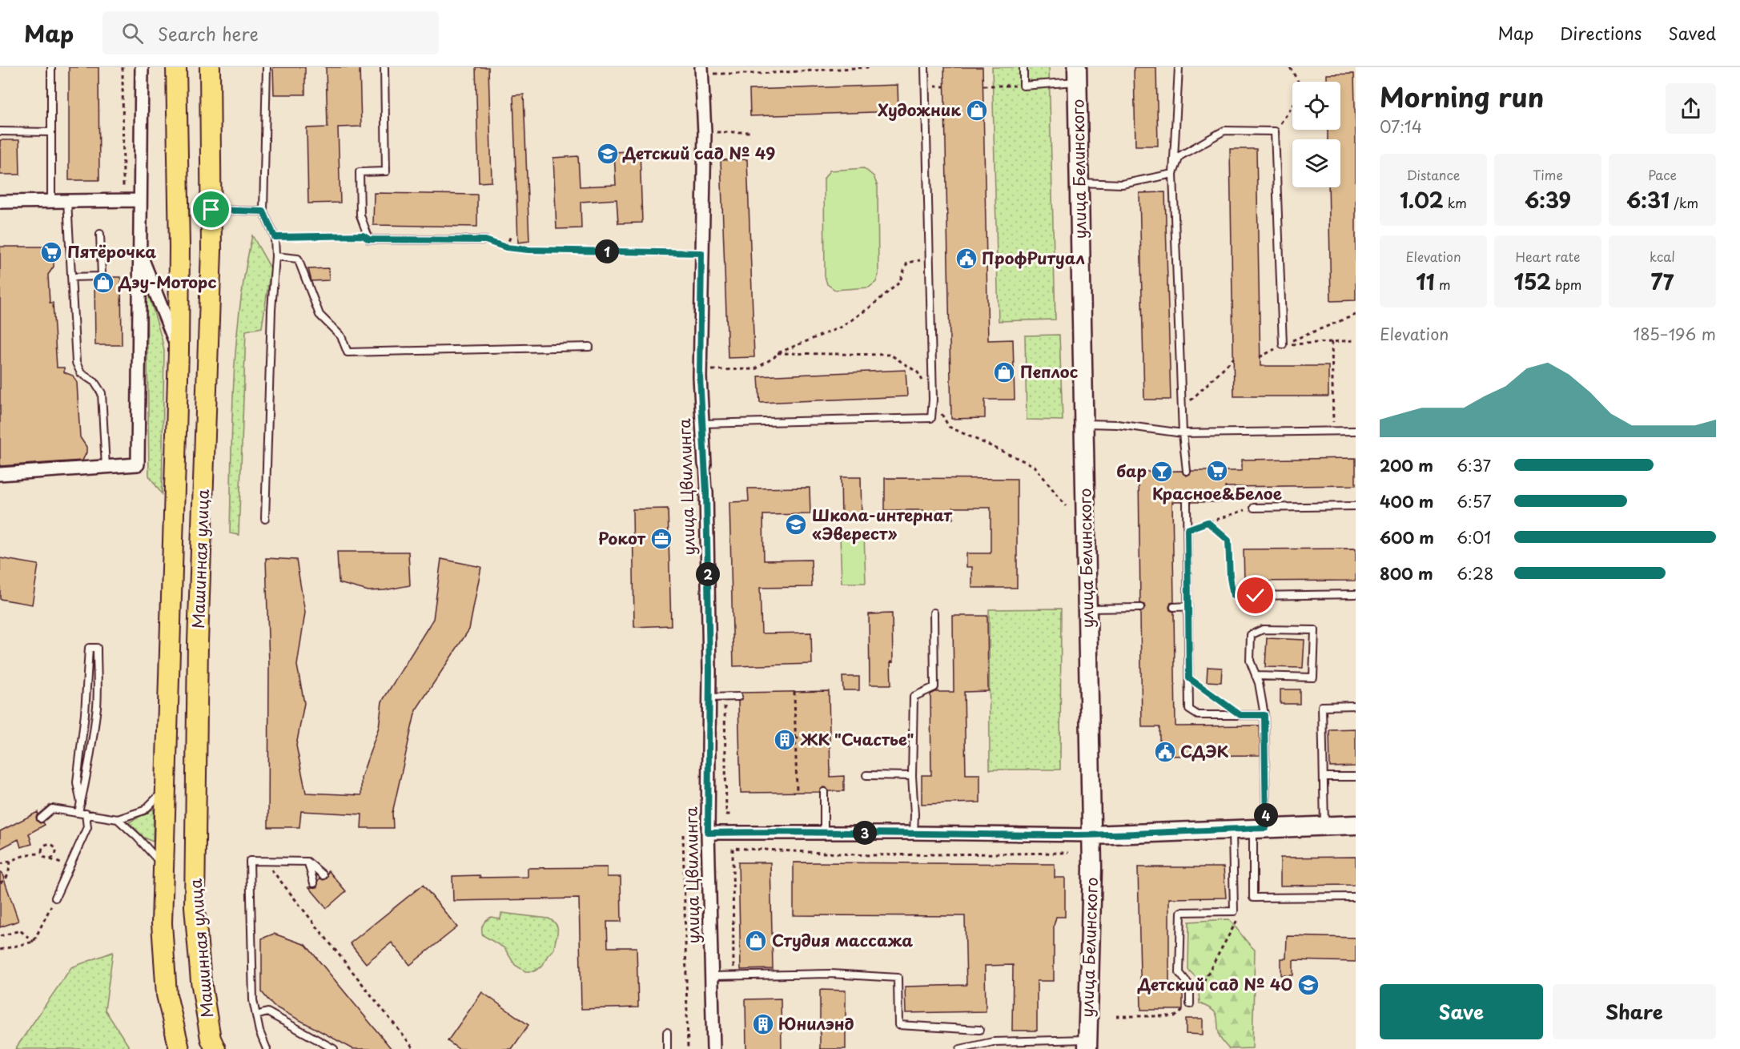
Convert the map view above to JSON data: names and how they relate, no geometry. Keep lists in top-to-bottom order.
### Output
{
  "streets": {
    "main road": ["улица Белинского", "Машинная улица"],
    "street": ["улица Цвиллинга"]
  },
  "places": {
    "shop": [
      "Художник",
      "Дэу-Моторс",
      "Пеплос",
      "Студия массажа"
    ],
    "school or university": ["Детский сад № 49", "Школа-интернат «Эверест»", "Детский сад № 40"],
    "supermarket": ["Пятёрочка", "Красное&Белое"],
    "public building": ["ПрофРитуал", "СДЭК"],
    "bar": ["бар"],
    "office": ["Рокот"],
    "building": ["ЖК \"Счастье\"", "Юнилэнд"]
  },
  "page": {
    "header": "Map",
    "search": "Search here",
    "nav": ["Map", "Directions", "Saved"],
    "heading": ["Morning run", "07:14"],
    "stats": [
      ["Distance", "1.02 km"],
      ["Time", "6:39"],
      ["Pace", "6:31 /km"],
      ["Elevation", "11 m"],
      ["Heart rate", "152 bpm"],
      ["kcal", "77"]
    ],
    "pins": [
      "1",
      "2",
      "4",
      "3"
    ],
    "chart": ["Elevation", "185–196 m"],
    "list": [
      {
        "name": "200 m",
        "note": "6:37"
      },
      {
        "name": "400 m",
        "note": "6:57"
      },
      {
        "name": "600 m",
        "note": "6:01"
      },
      {
        "name": "800 m",
        "note": "6:28"
      }
    ],
    "buttons": ["Save", "Share"]
  }
}
